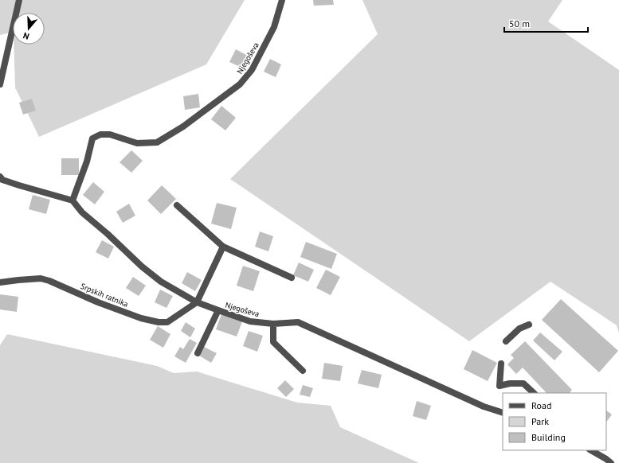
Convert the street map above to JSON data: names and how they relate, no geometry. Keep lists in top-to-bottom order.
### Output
{
  "streets": {
    "street": ["Njegoševa", "Srpskih ratnika"]
  },
  "crossings": [
    ["Njegoševa", "Srpskih ratnika"]
  ],
  "legend": ["Road", "Park", "Building"],
  "scale_bar": "50 m",
  "north": "bottom"
}
